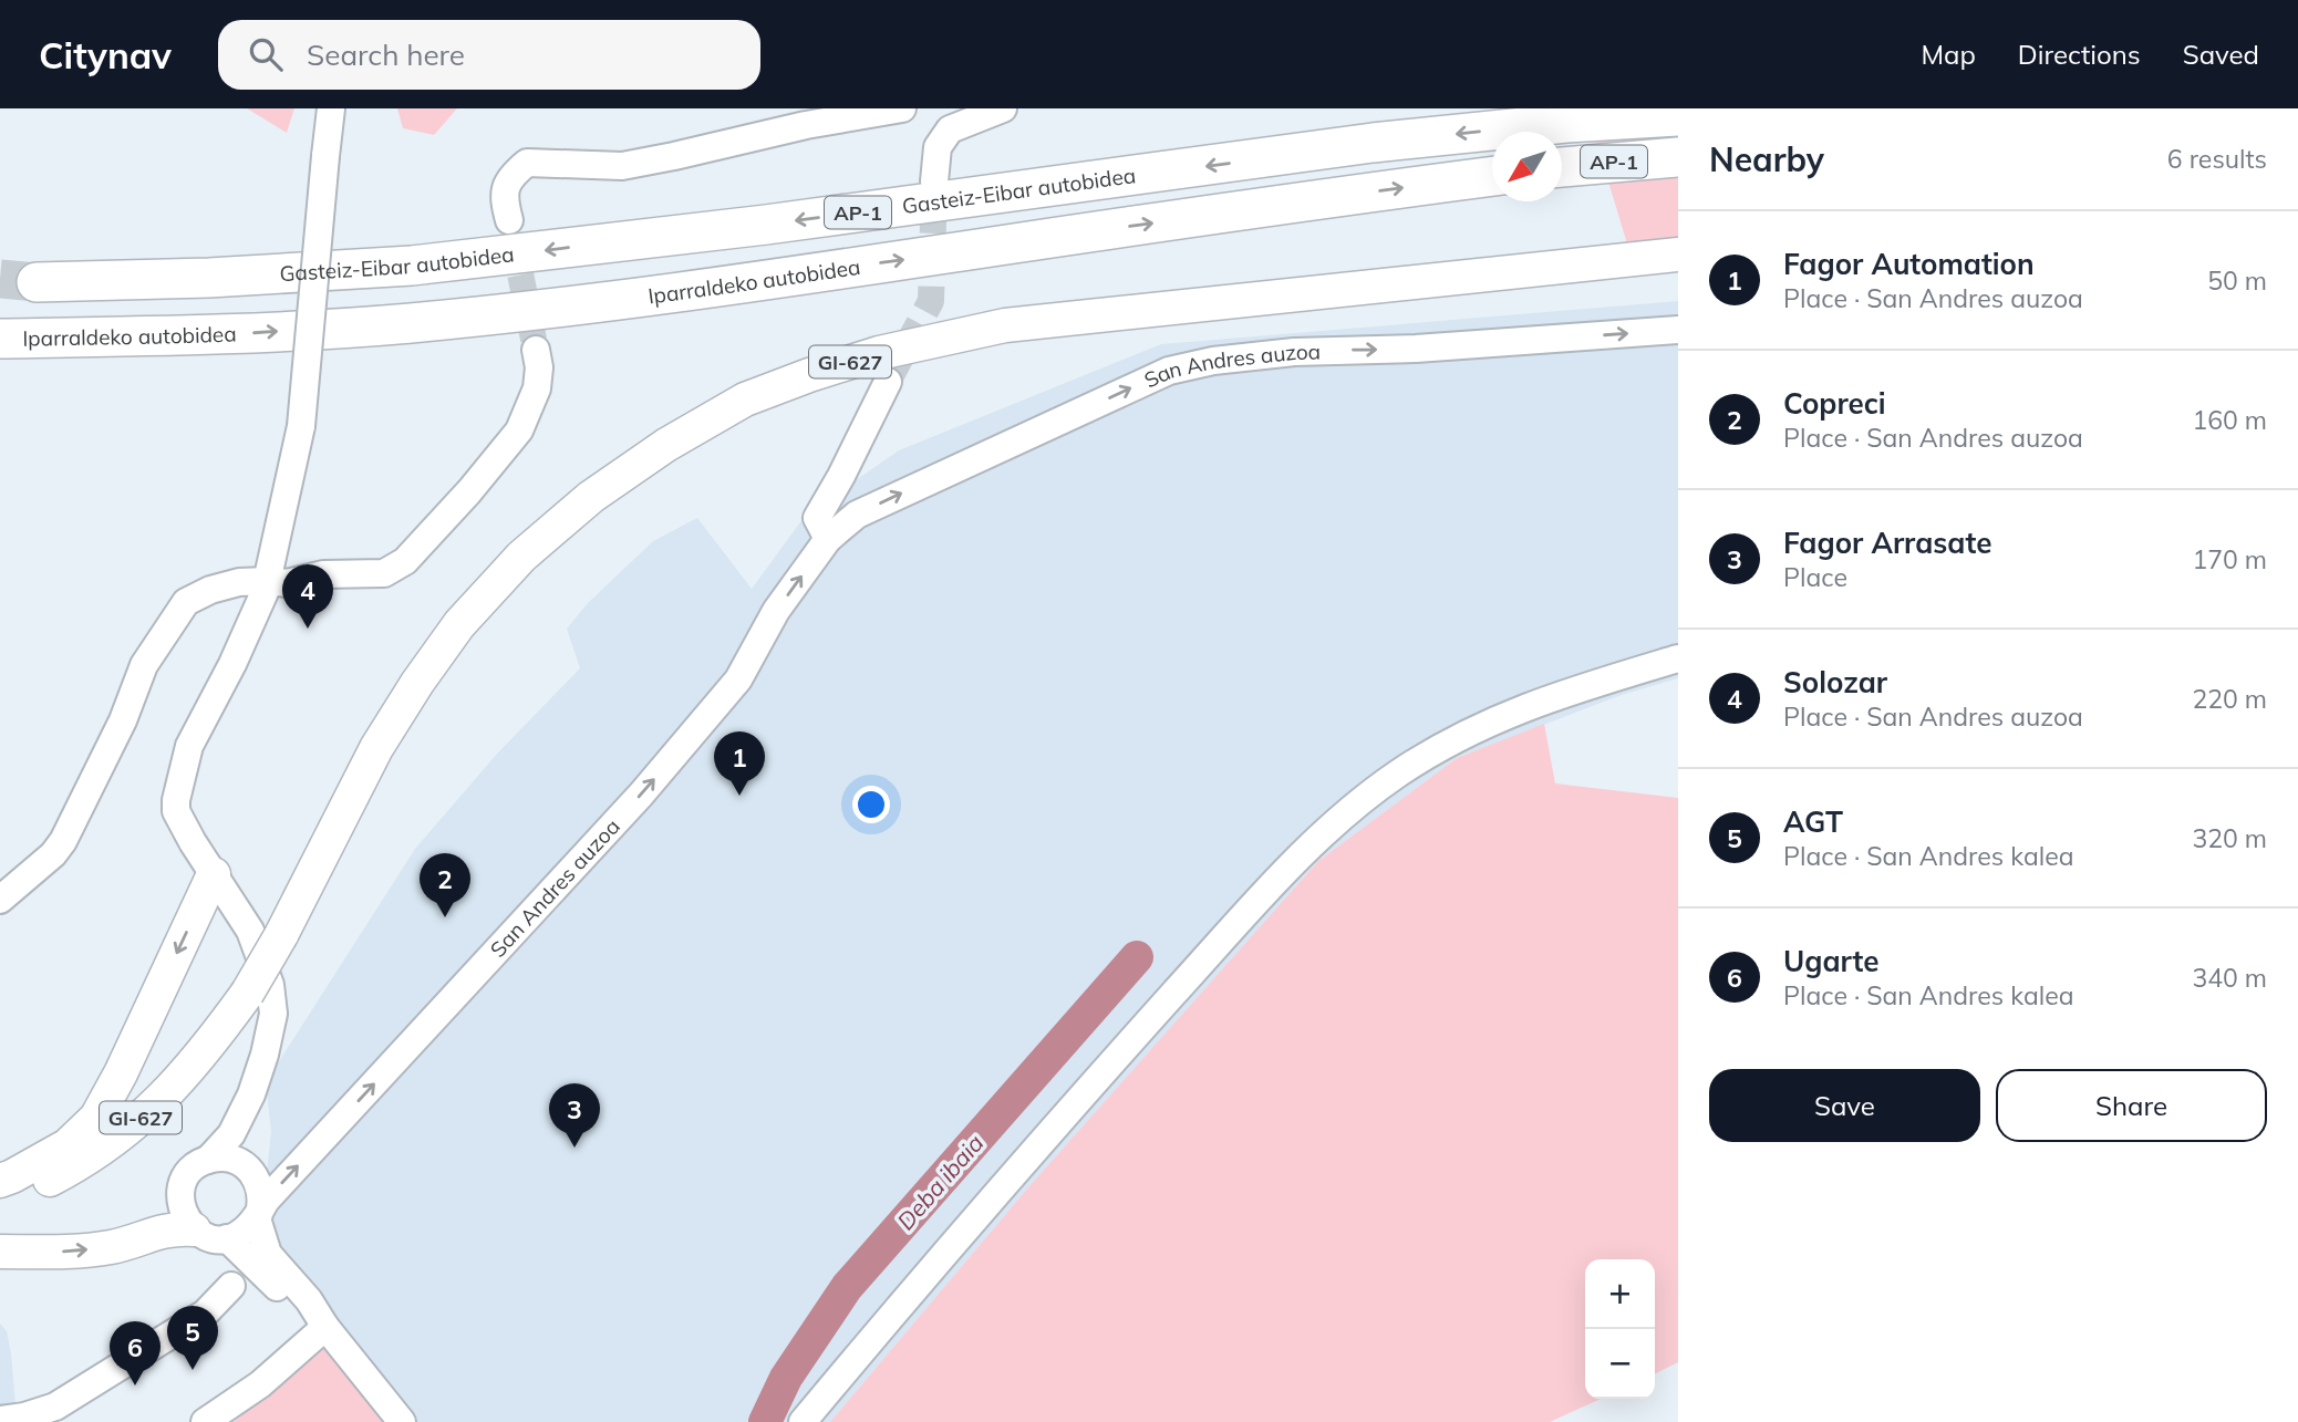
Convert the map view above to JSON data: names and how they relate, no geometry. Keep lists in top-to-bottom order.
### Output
{
  "streets": {
    "highway": ["AP-1", "Gasteiz-Eibar autobidea", "Iparraldeko autobidea"],
    "main road": ["GI-627"],
    "street": ["San Andres auzoa"]
  },
  "one_way": ["Gasteiz-Eibar autobidea", "Iparraldeko autobidea", "San Andres auzoa"],
  "water": ["Deba ibaia"],
  "north": "bottom left",
  "page": {
    "header": "Citynav",
    "search": "Search here",
    "nav": ["Map", "Directions", "Saved"],
    "heading": ["Nearby", "6 results"],
    "list": [
      {
        "mark": "1",
        "name": "Fagor Automation",
        "note": "Place · San Andres auzoa",
        "value": "50 m"
      },
      {
        "mark": "2",
        "name": "Copreci",
        "note": "Place · San Andres auzoa",
        "value": "160 m"
      },
      {
        "mark": "3",
        "name": "Fagor Arrasate",
        "note": "Place",
        "value": "170 m"
      },
      {
        "mark": "4",
        "name": "Solozar",
        "note": "Place · San Andres auzoa",
        "value": "220 m"
      },
      {
        "mark": "5",
        "name": "AGT",
        "note": "Place · San Andres kalea",
        "value": "320 m"
      },
      {
        "mark": "6",
        "name": "Ugarte",
        "note": "Place · San Andres kalea",
        "value": "340 m"
      }
    ],
    "pins": [
      "4",
      "1",
      "2",
      "3",
      "5",
      "6"
    ],
    "buttons": ["Save", "Share"],
    "map_buttons": ["+", "−"]
  }
}
